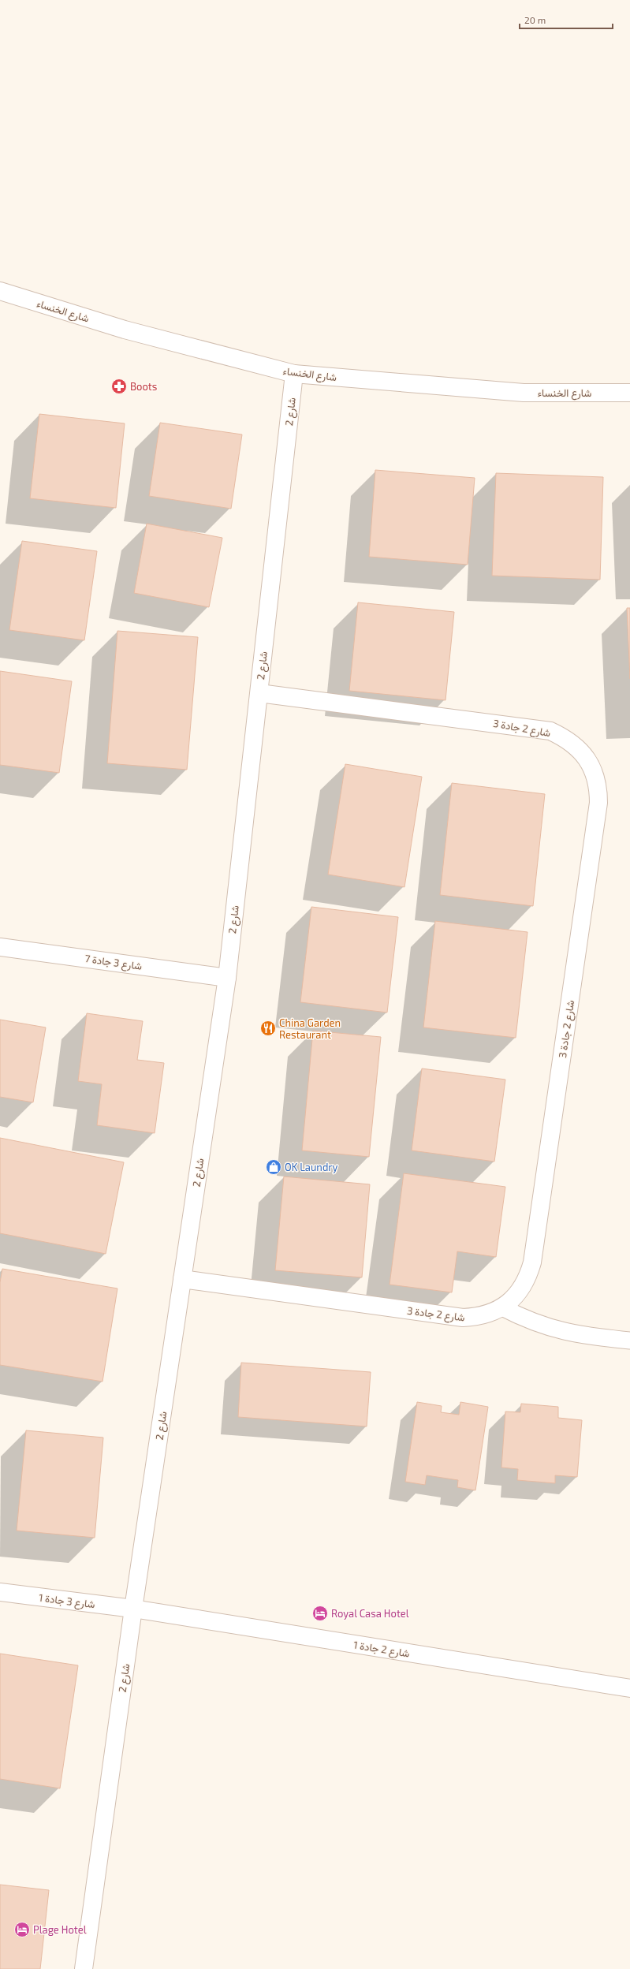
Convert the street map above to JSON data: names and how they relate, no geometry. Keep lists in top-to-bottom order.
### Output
{
  "streets": {
    "street": [
      "شارع الخنساء",
      "شارع 2",
      "شارع 2 جادة 3",
      "شارع 3 جادة 7",
      "شارع 3 جادة 1",
      "شارع 2 جادة 1"
    ]
  },
  "crossings": [
    ["شارع الخنساء", "شارع 2"],
    ["شارع 2", "شارع 2 جادة 3"],
    ["شارع 2", "شارع 3 جادة 7"],
    ["شارع 2", "شارع 3 جادة 1"],
    ["شارع 2", "شارع 2 جادة 1"],
    ["شارع 3 جادة 1", "شارع 2 جادة 1"]
  ],
  "places": {
    "pharmacy": ["Boots"],
    "restaurant": ["China Garden Restaurant"],
    "shop": ["OK Laundry"],
    "hotel": ["Royal Casa Hotel", "Plage Hotel"]
  },
  "scale_bar": "20 m"
}
